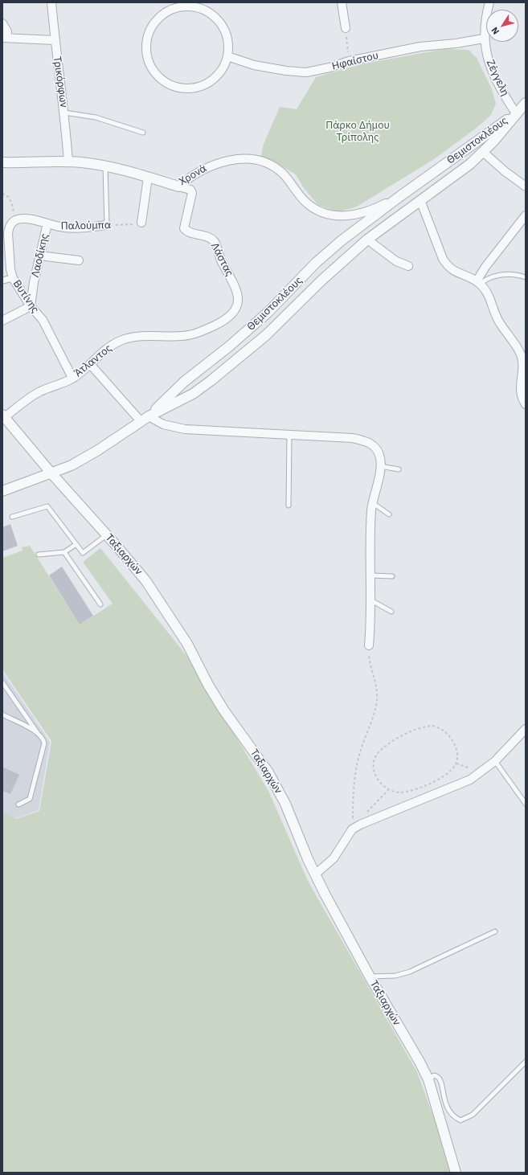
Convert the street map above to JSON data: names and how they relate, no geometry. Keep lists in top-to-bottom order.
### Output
{
  "streets": {
    "street": [
      "Ηφαίστου",
      "Ζέγγελη",
      "Τρικόρφων",
      "Θεμιστοκλέους",
      "Χρονά",
      "Παλούμπα",
      "Λαοδίκης",
      "Λάστας",
      "Βυτίνης",
      "Άτλαντος",
      "Ταξιαρχών"
    ]
  },
  "crossings": [
    ["Ηφαίστου", "Ζέγγελη"],
    ["Ζέγγελη", "Θεμιστοκλέους"],
    ["Τρικόρφων", "Χρονά"],
    ["Θεμιστοκλέους", "Χρονά"],
    ["Θεμιστοκλέους", "Ταξιαρχών"],
    ["Χρονά", "Λάστας"],
    ["Παλούμπα", "Λαοδίκης"],
    ["Παλούμπα", "Βυτίνης"],
    ["Λαοδίκης", "Βυτίνης"],
    ["Λάστας", "Άτλαντος"],
    ["Βυτίνης", "Άτλαντος"],
    ["Άτλαντος", "Ταξιαρχών"]
  ],
  "parks": ["Πάρκο Δήμου Τρίπολης"],
  "north": "bottom left"
}
